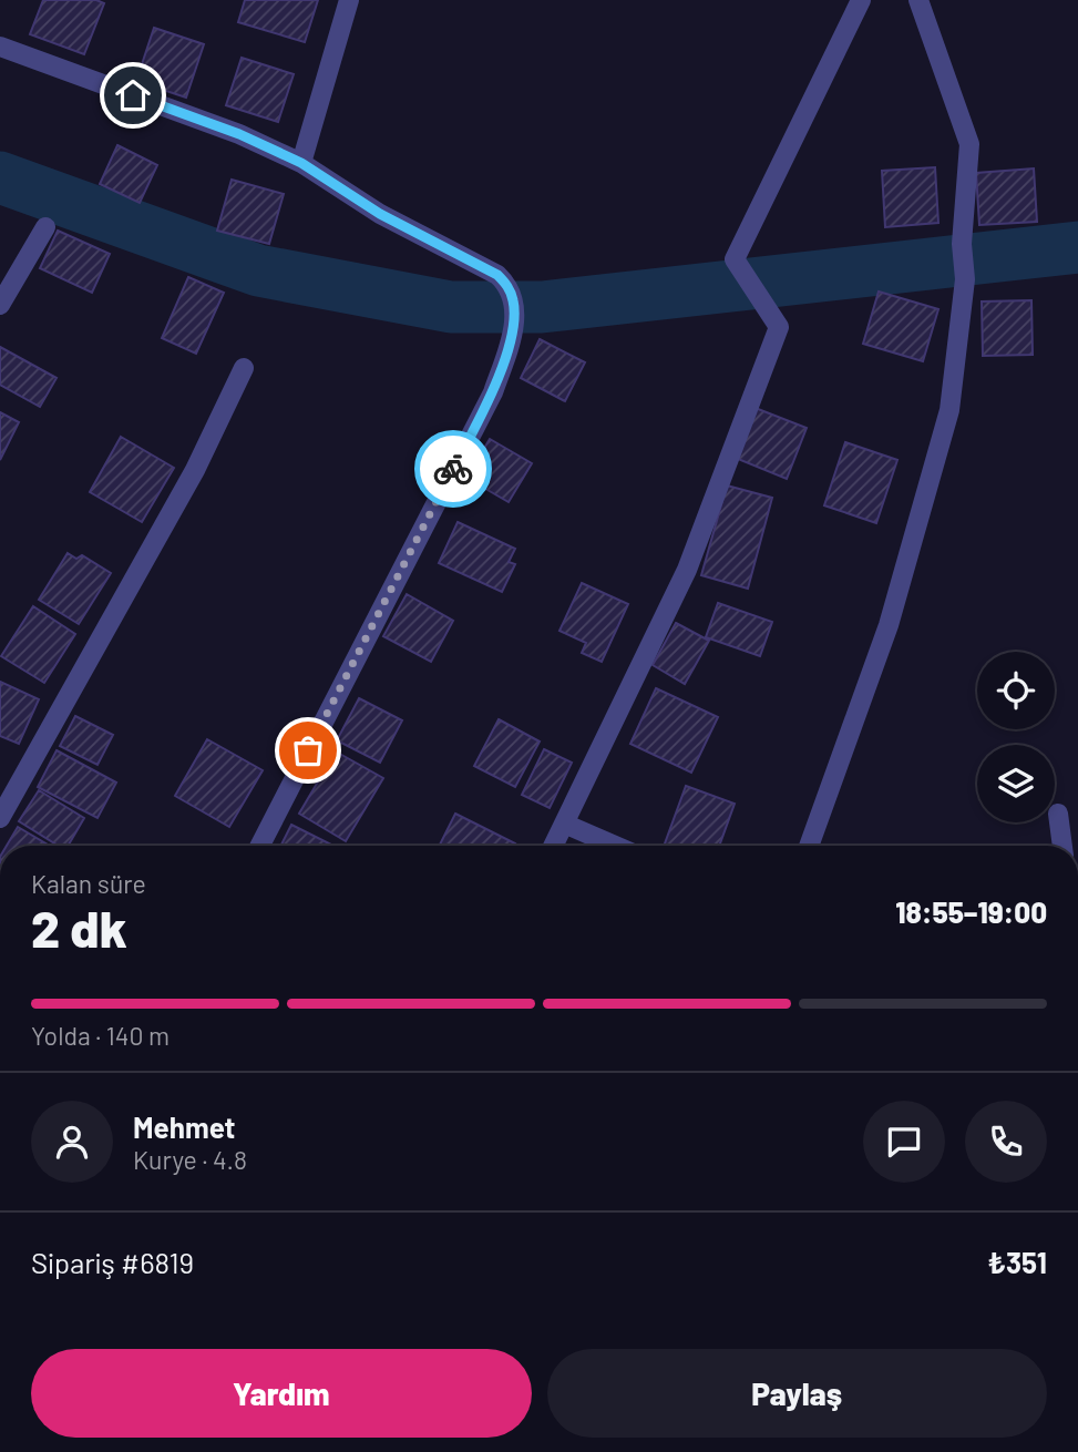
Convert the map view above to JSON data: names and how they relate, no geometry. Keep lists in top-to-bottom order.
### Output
{
  "page": {
    "heading": ["2 dk", "Kalan süre", "18:55–19:00"],
    "panel": [
      "Mehmet",
      "Kurye · 4.8",
      "Sipariş #6819",
      "₺351"
    ],
    "bar": "Yolda · 140 m",
    "buttons": ["Yardım", "Paylaş"]
  }
}
